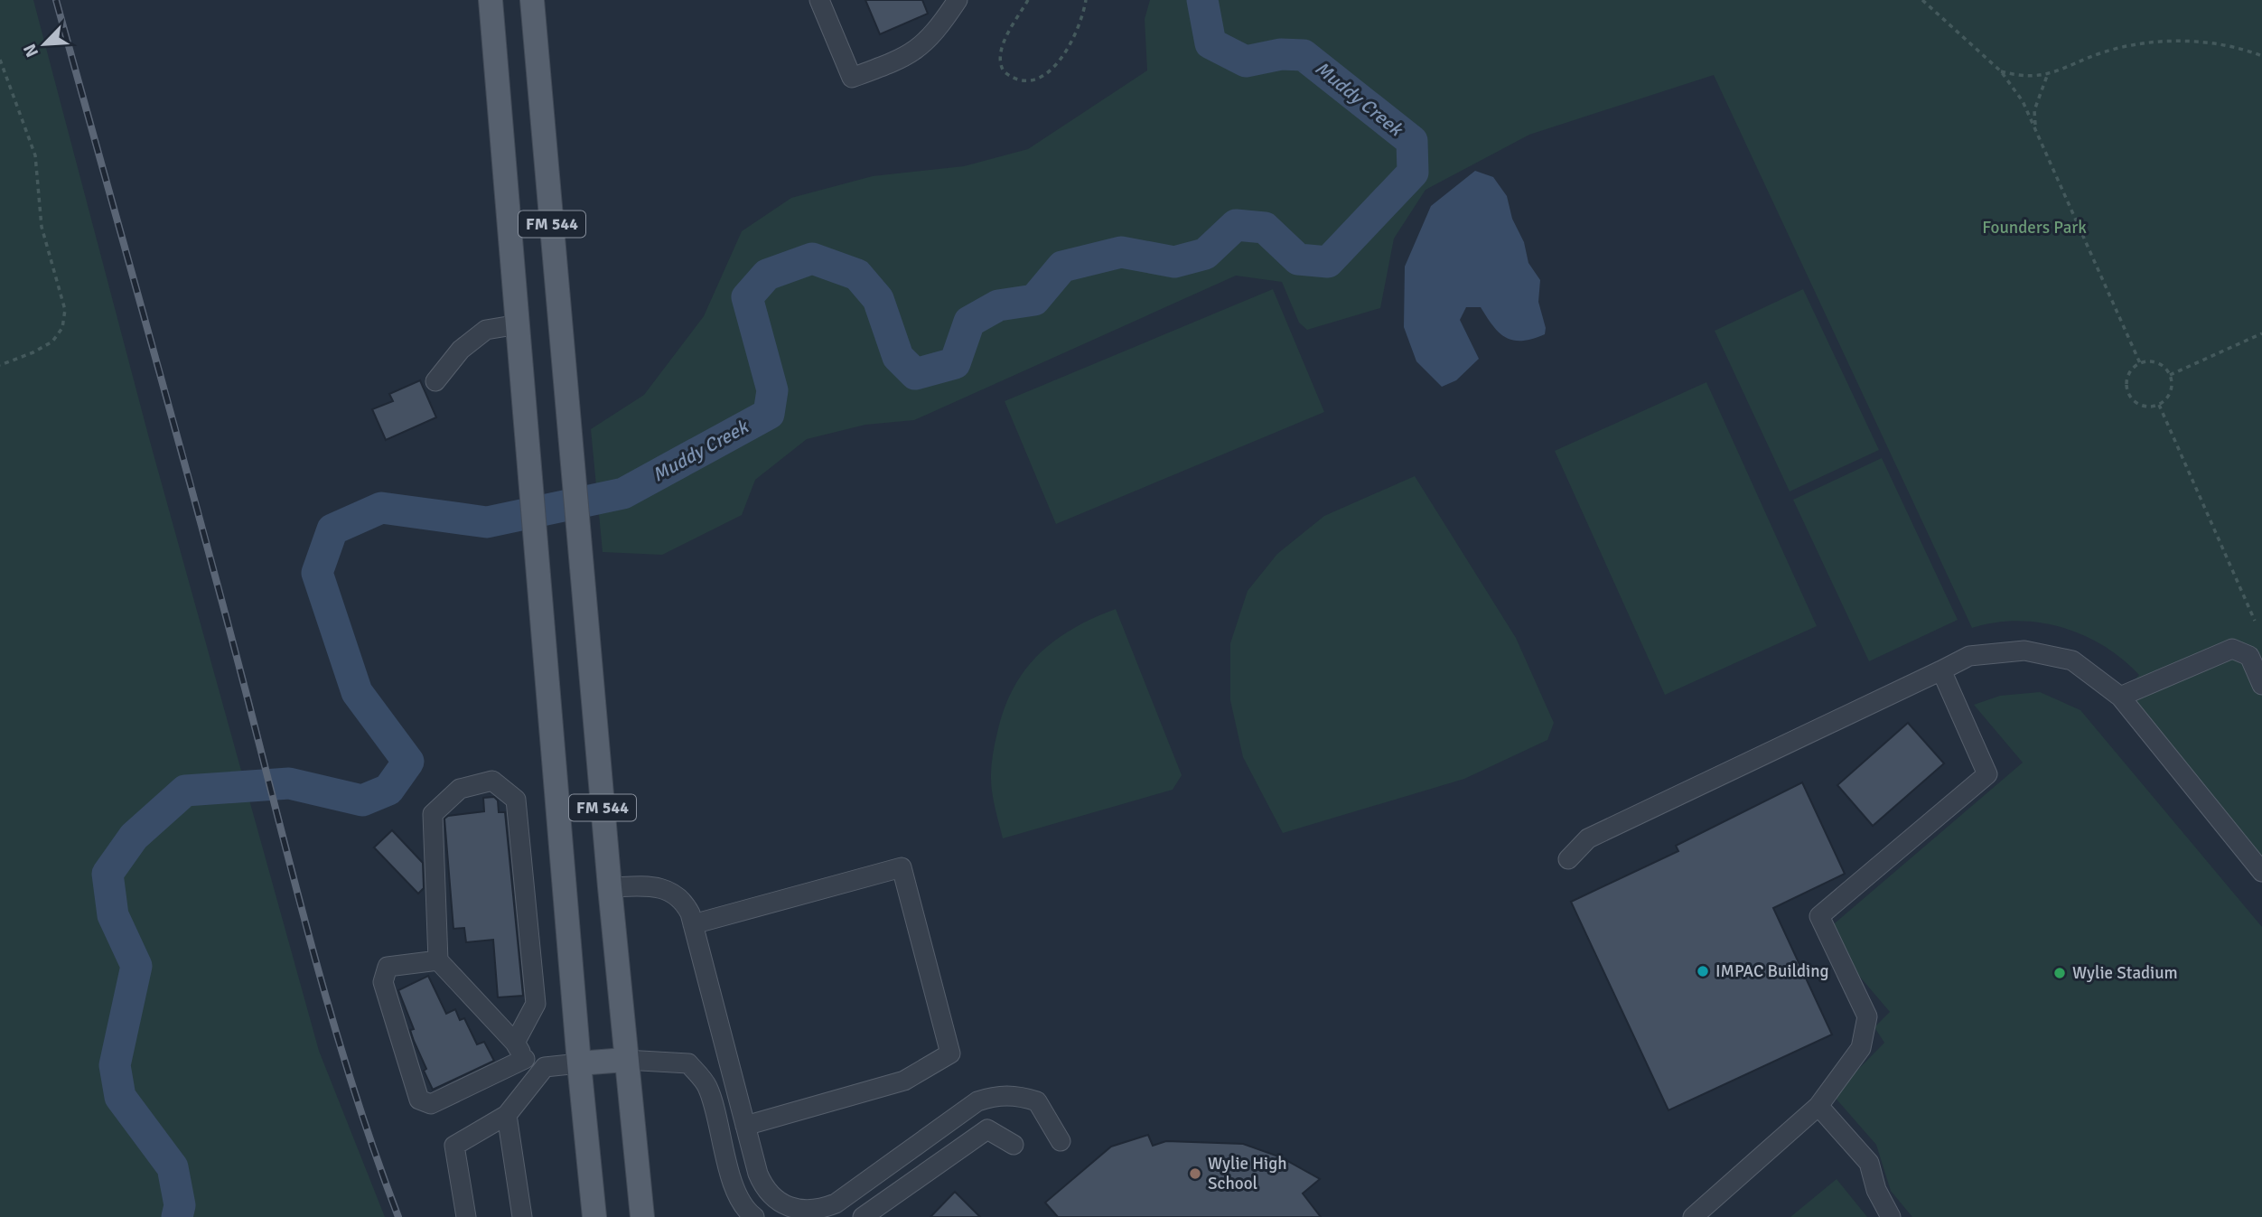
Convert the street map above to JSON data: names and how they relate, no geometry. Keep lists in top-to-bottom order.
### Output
{
  "streets": {
    "main road": ["FM 544"]
  },
  "water": ["Muddy Creek"],
  "parks": ["Founders Park"],
  "places": ["IMPAC Building", "Wylie Stadium", "Wylie High School"],
  "north": "bottom left"
}
